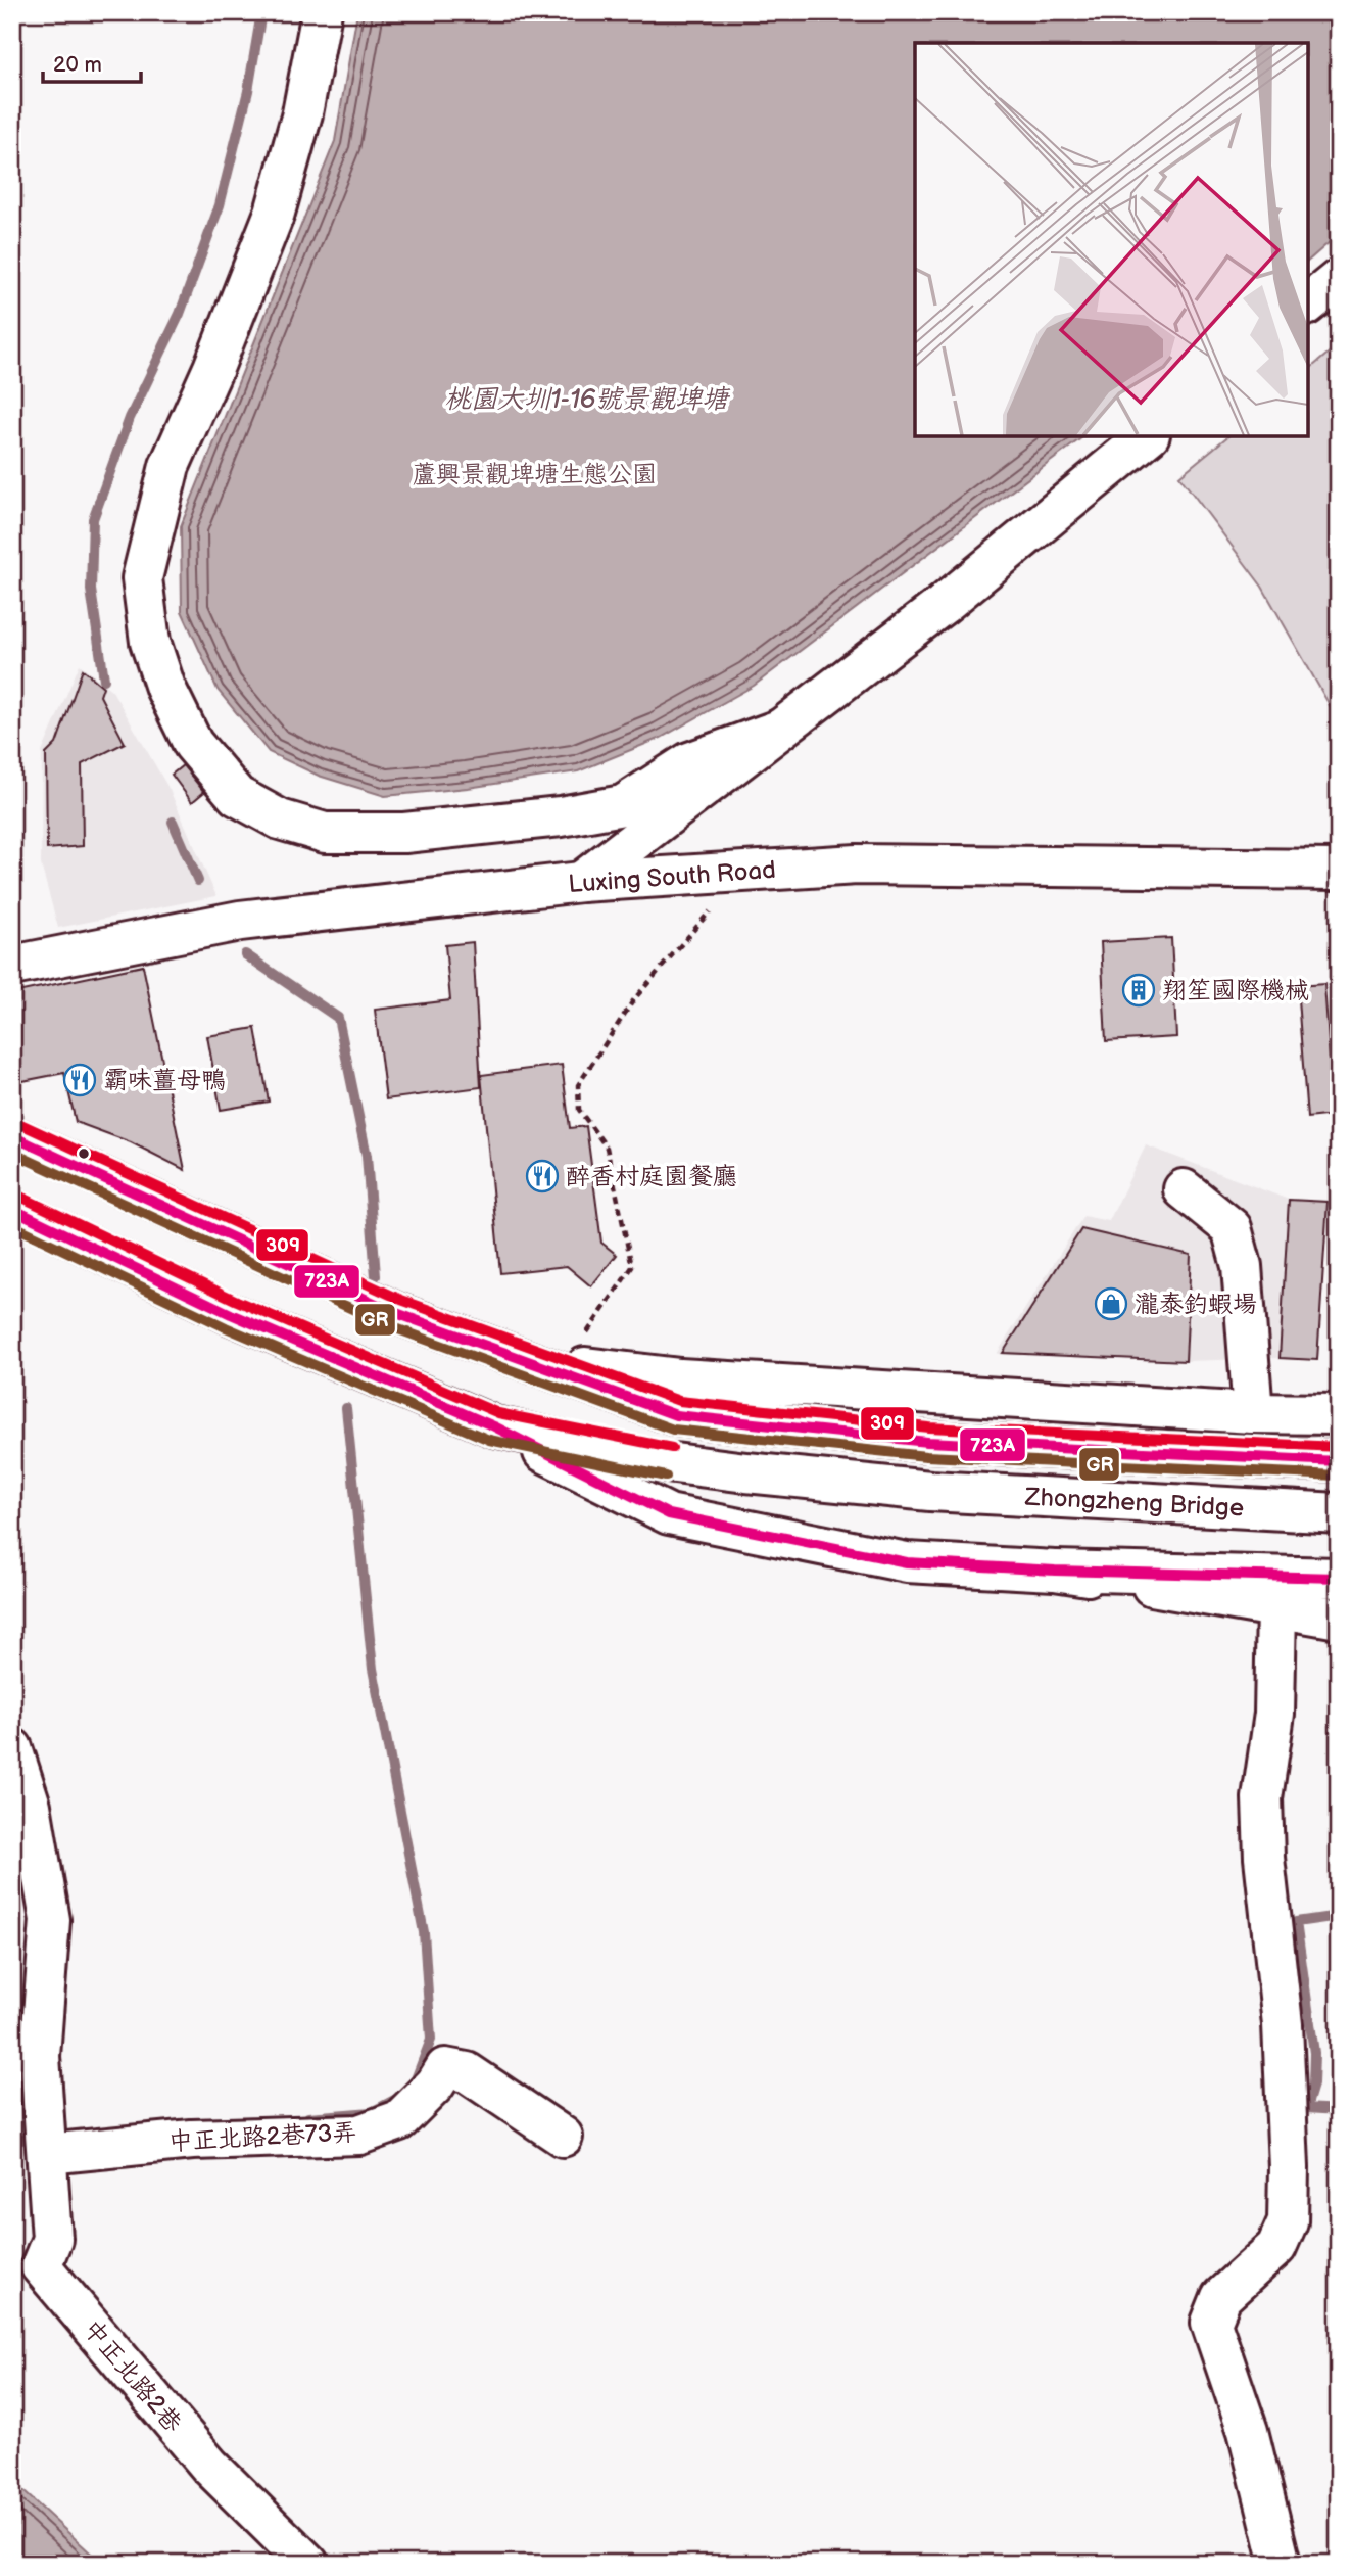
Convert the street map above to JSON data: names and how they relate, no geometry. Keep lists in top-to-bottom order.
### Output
{
  "streets": {
    "main road": [
      "Luxing South Road",
      "Zhongzheng Bridge",
      "中正北路2巷73弄",
      "中正北路2巷"
    ]
  },
  "crossings": [
    ["中正北路2巷73弄", "中正北路2巷"]
  ],
  "water": ["桃園大圳1-16號景觀埤塘"],
  "parks": ["蘆興景觀埤塘生態公園"],
  "places": {
    "building": ["翔笙國際機械"],
    "restaurant": ["霸味薑母鴨", "醉香村庭園餐廳"],
    "shop": ["瀧泰釣蝦場"]
  },
  "lines": ["transit line 309", "transit line 723A", "transit line GR"],
  "scale_bar": "20 m"
}
